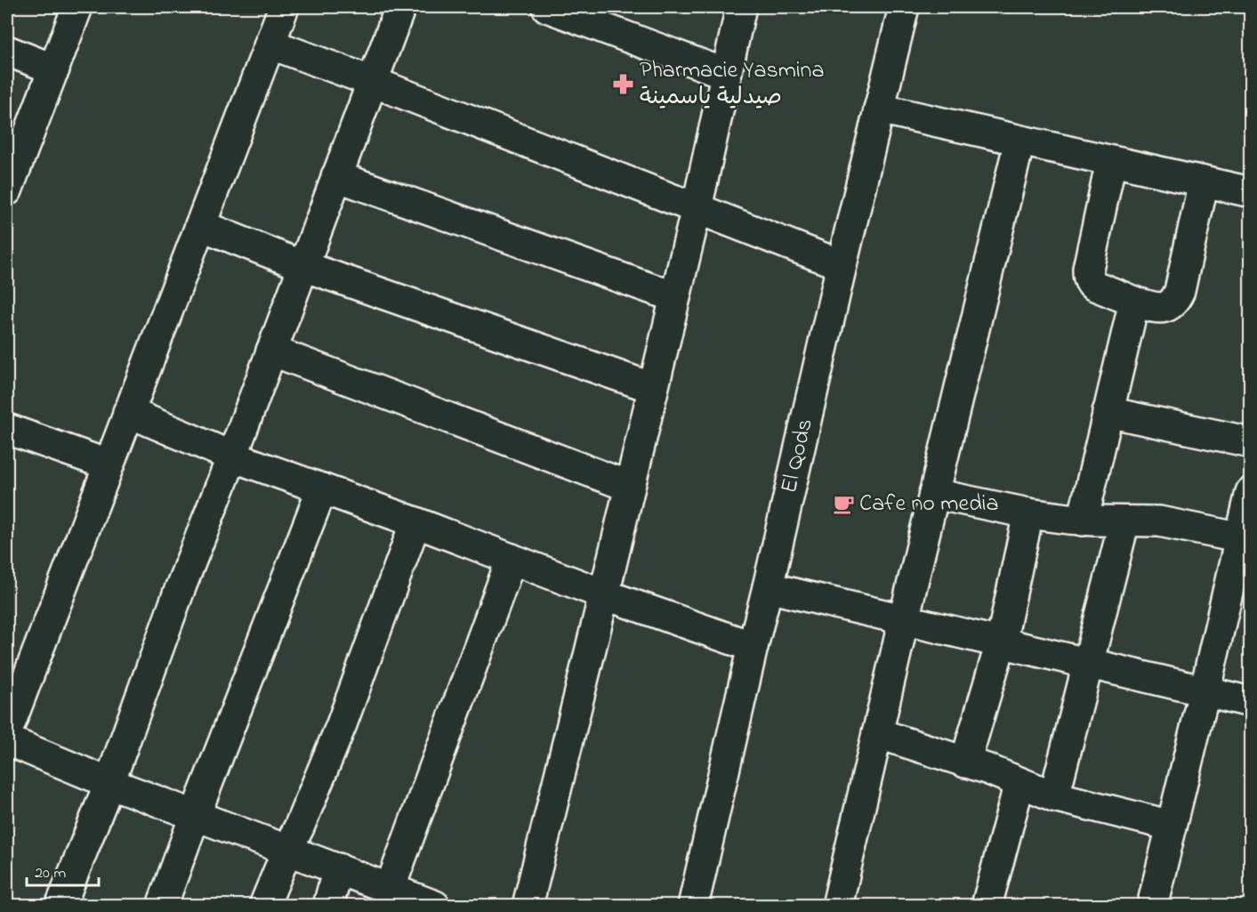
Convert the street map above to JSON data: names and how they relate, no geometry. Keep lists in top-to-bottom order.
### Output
{
  "streets": {
    "street": ["El Qods"]
  },
  "places": {
    "pharmacy": ["Pharmacie Yasmina صيدلية ياسمينة"],
    "cafe": ["Cafe no media"]
  },
  "scale_bar": "20 m"
}
